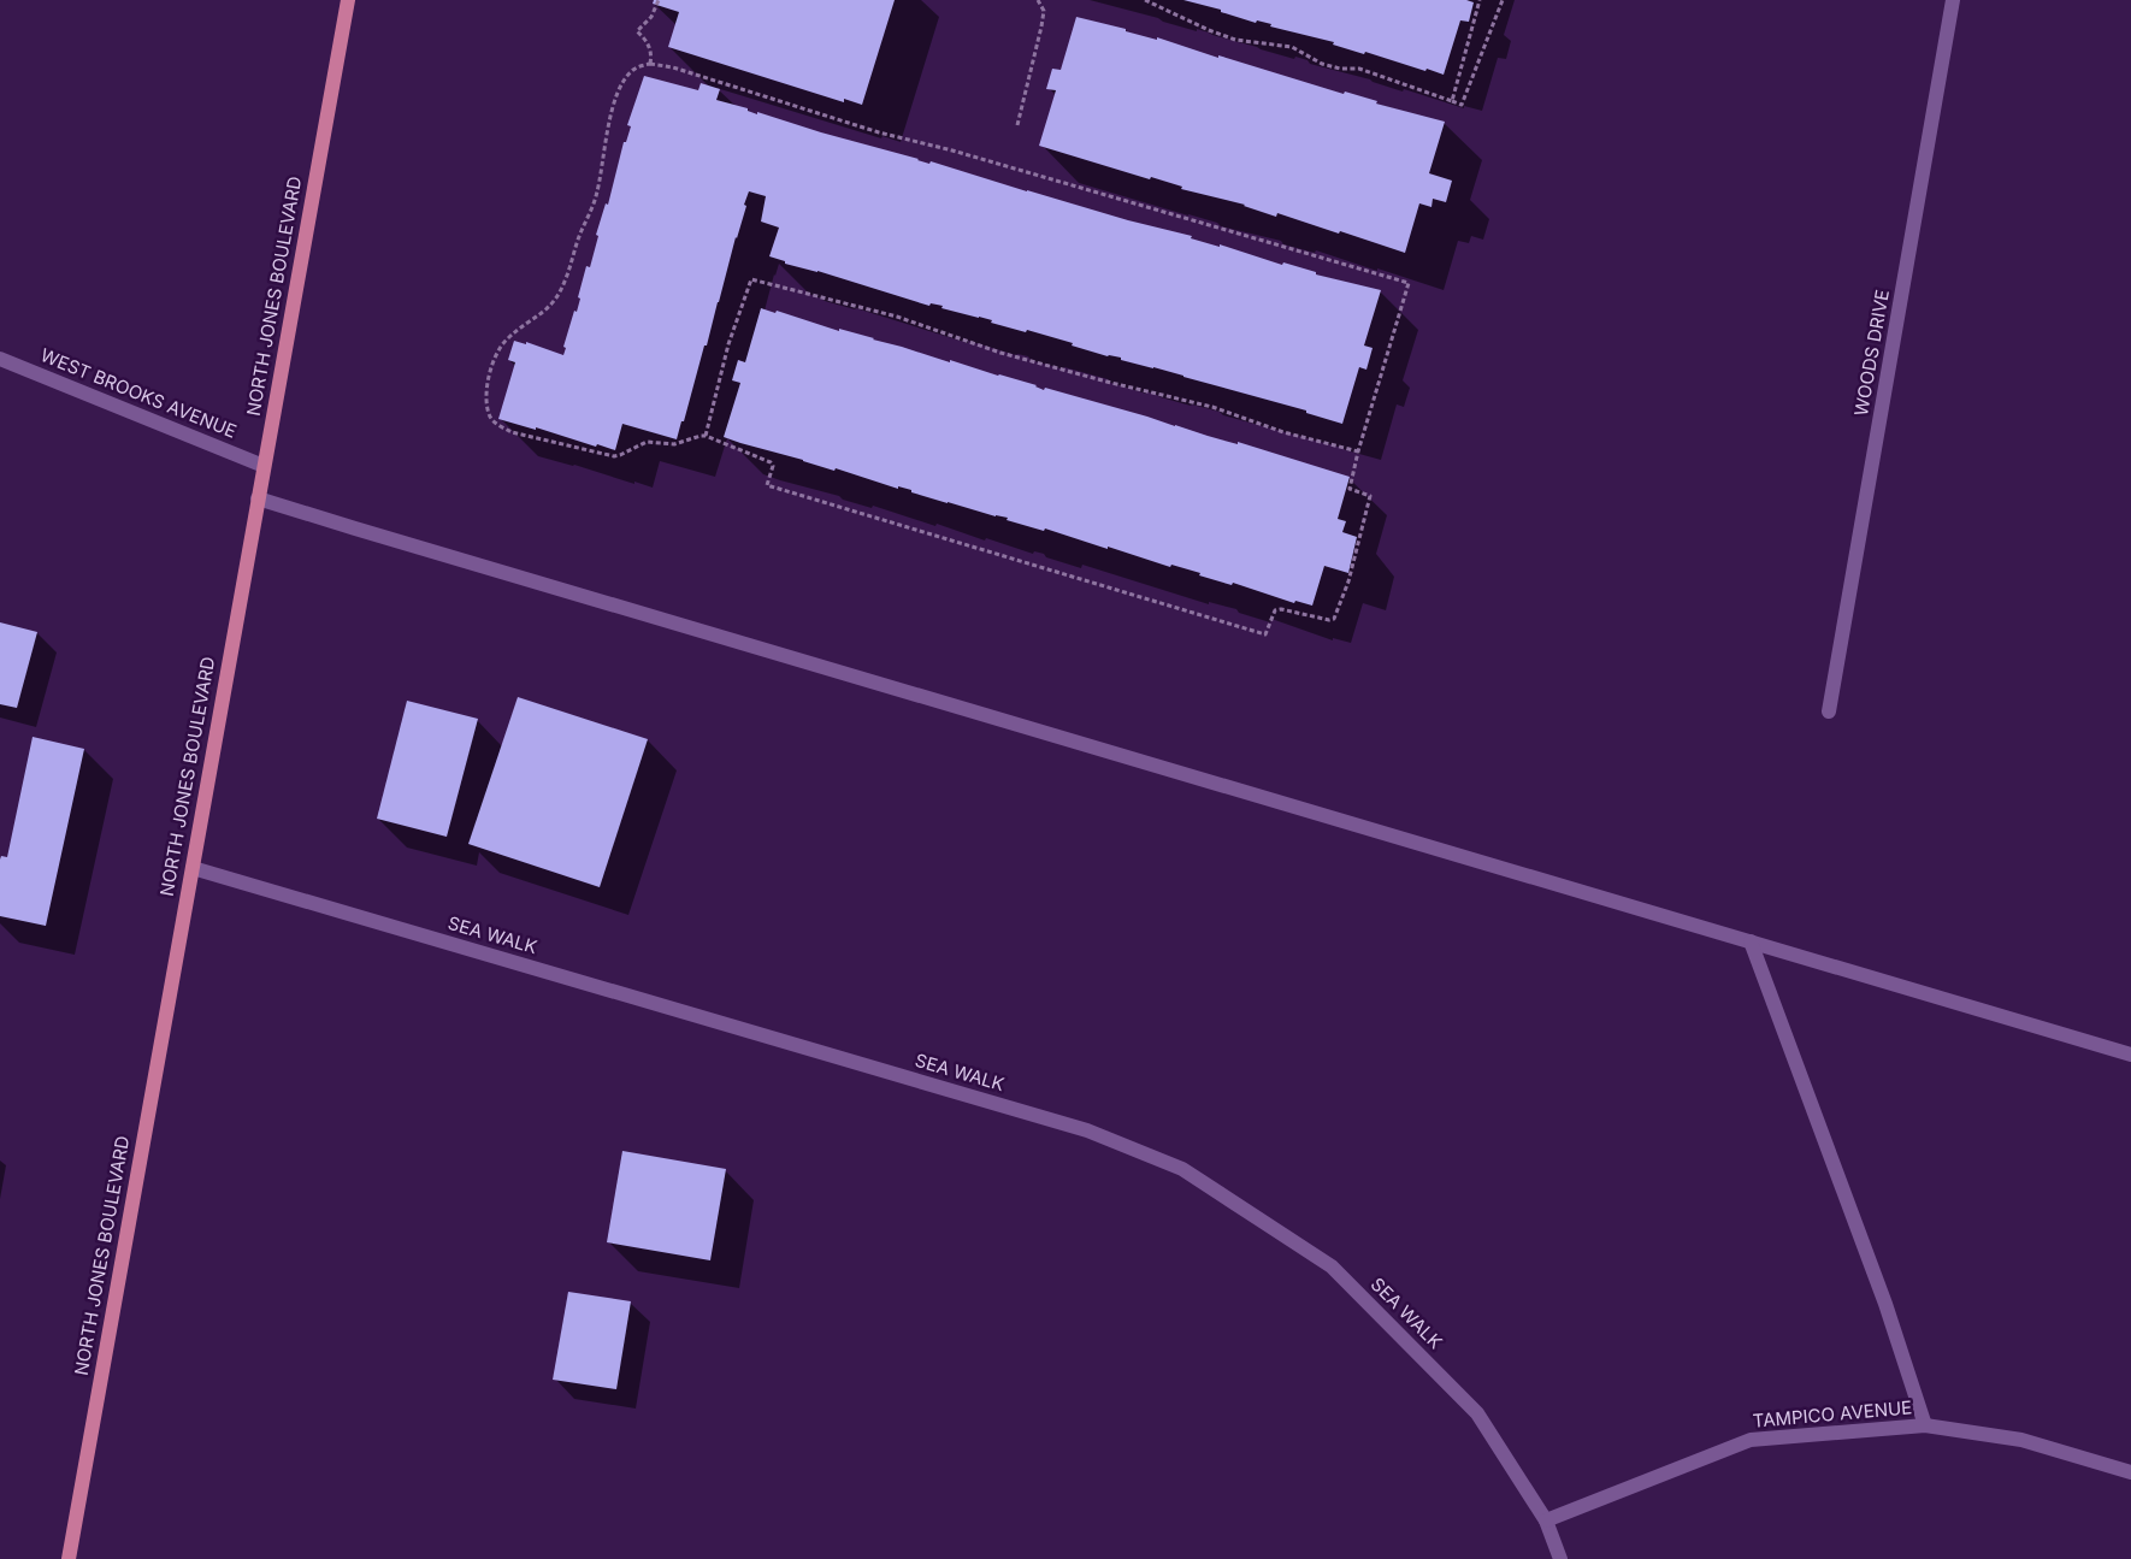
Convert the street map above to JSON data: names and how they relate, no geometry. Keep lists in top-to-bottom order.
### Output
{
  "streets": {
    "main road": ["NORTH JONES BOULEVARD"],
    "street": [
      "WOODS DRIVE",
      "WEST BROOKS AVENUE",
      "SEA WALK",
      "TAMPICO AVENUE"
    ]
  },
  "crossings": [
    ["NORTH JONES BOULEVARD", "WEST BROOKS AVENUE"],
    ["NORTH JONES BOULEVARD", "SEA WALK"],
    ["SEA WALK", "TAMPICO AVENUE"]
  ]
}
